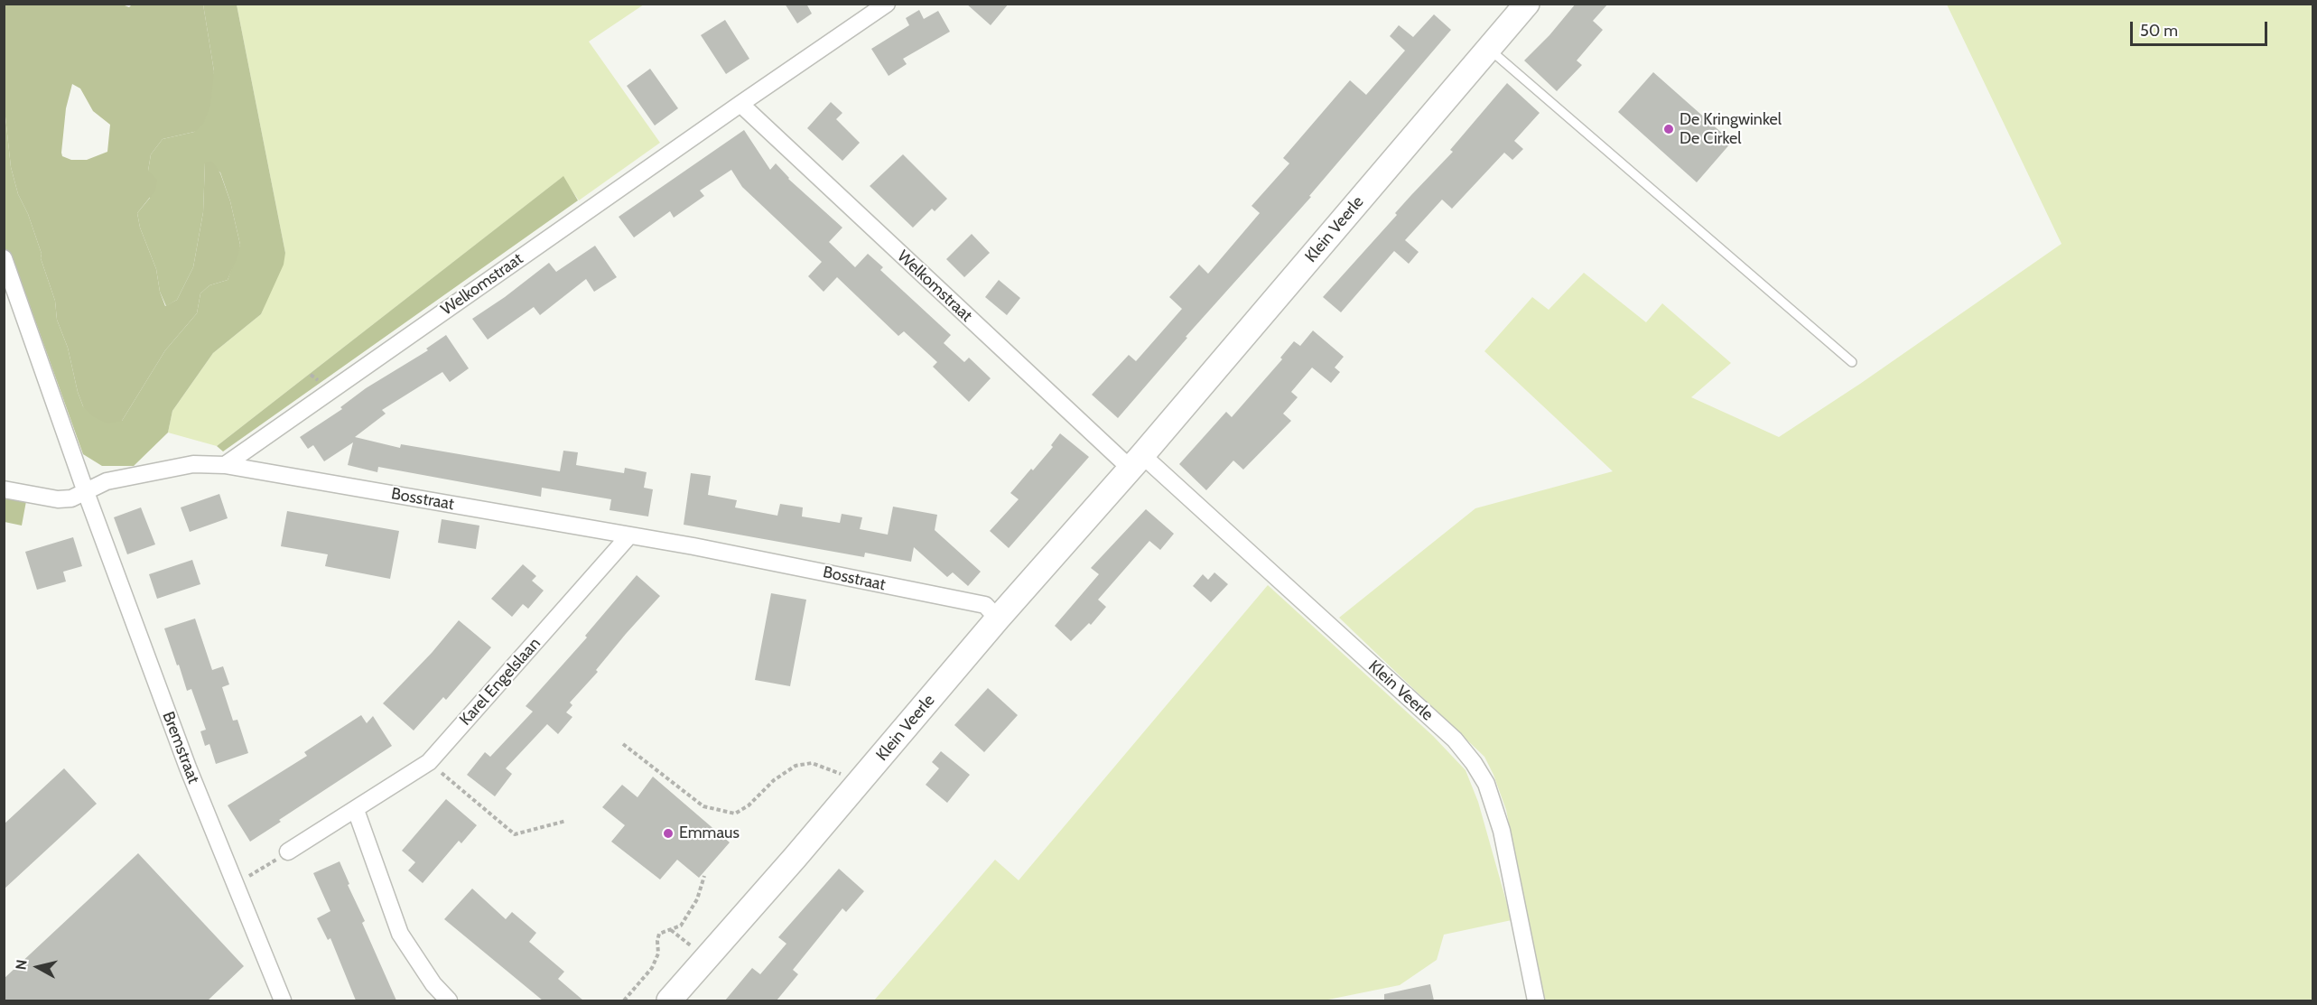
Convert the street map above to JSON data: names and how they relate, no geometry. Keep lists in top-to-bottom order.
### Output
{
  "streets": {
    "main road": ["Klein Veerle"],
    "street": [
      "Welkomstraat",
      "Bosstraat",
      "Karel Engelslaan",
      "Bremstraat"
    ]
  },
  "crossings": [
    ["Klein Veerle", "Welkomstraat"],
    ["Klein Veerle", "Bosstraat"],
    ["Welkomstraat", "Bosstraat"],
    ["Bosstraat", "Karel Engelslaan"],
    ["Bosstraat", "Bremstraat"]
  ],
  "places": ["De Kringwinkel De Cirkel", "Emmaus"],
  "scale_bar": "50 m",
  "north": "left"
}
